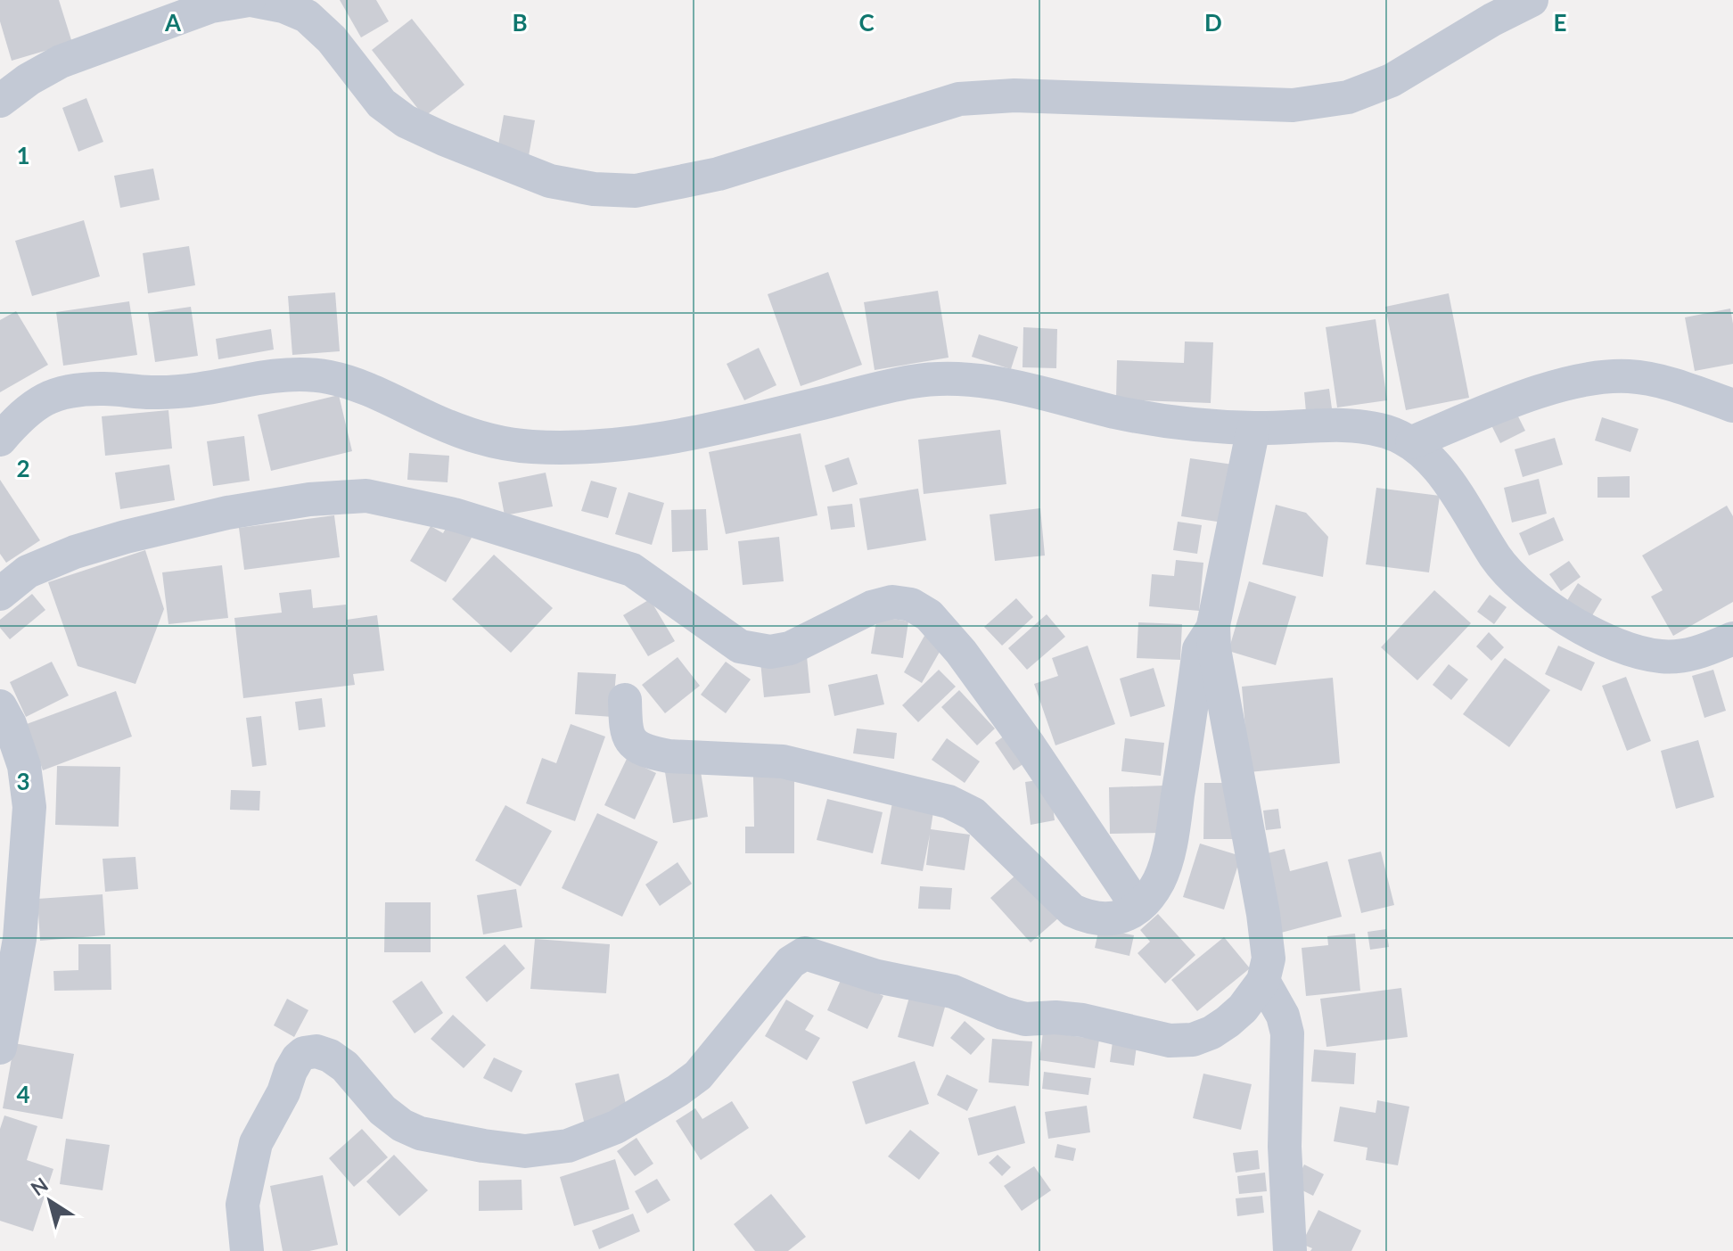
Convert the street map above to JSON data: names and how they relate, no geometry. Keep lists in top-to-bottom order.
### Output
{
  "north": "top left",
  "grid": {
    "columns": [
      "A",
      "B",
      "C",
      "D",
      "E"
    ],
    "rows": [
      "1",
      "2",
      "3",
      "4"
    ]
  }
}
